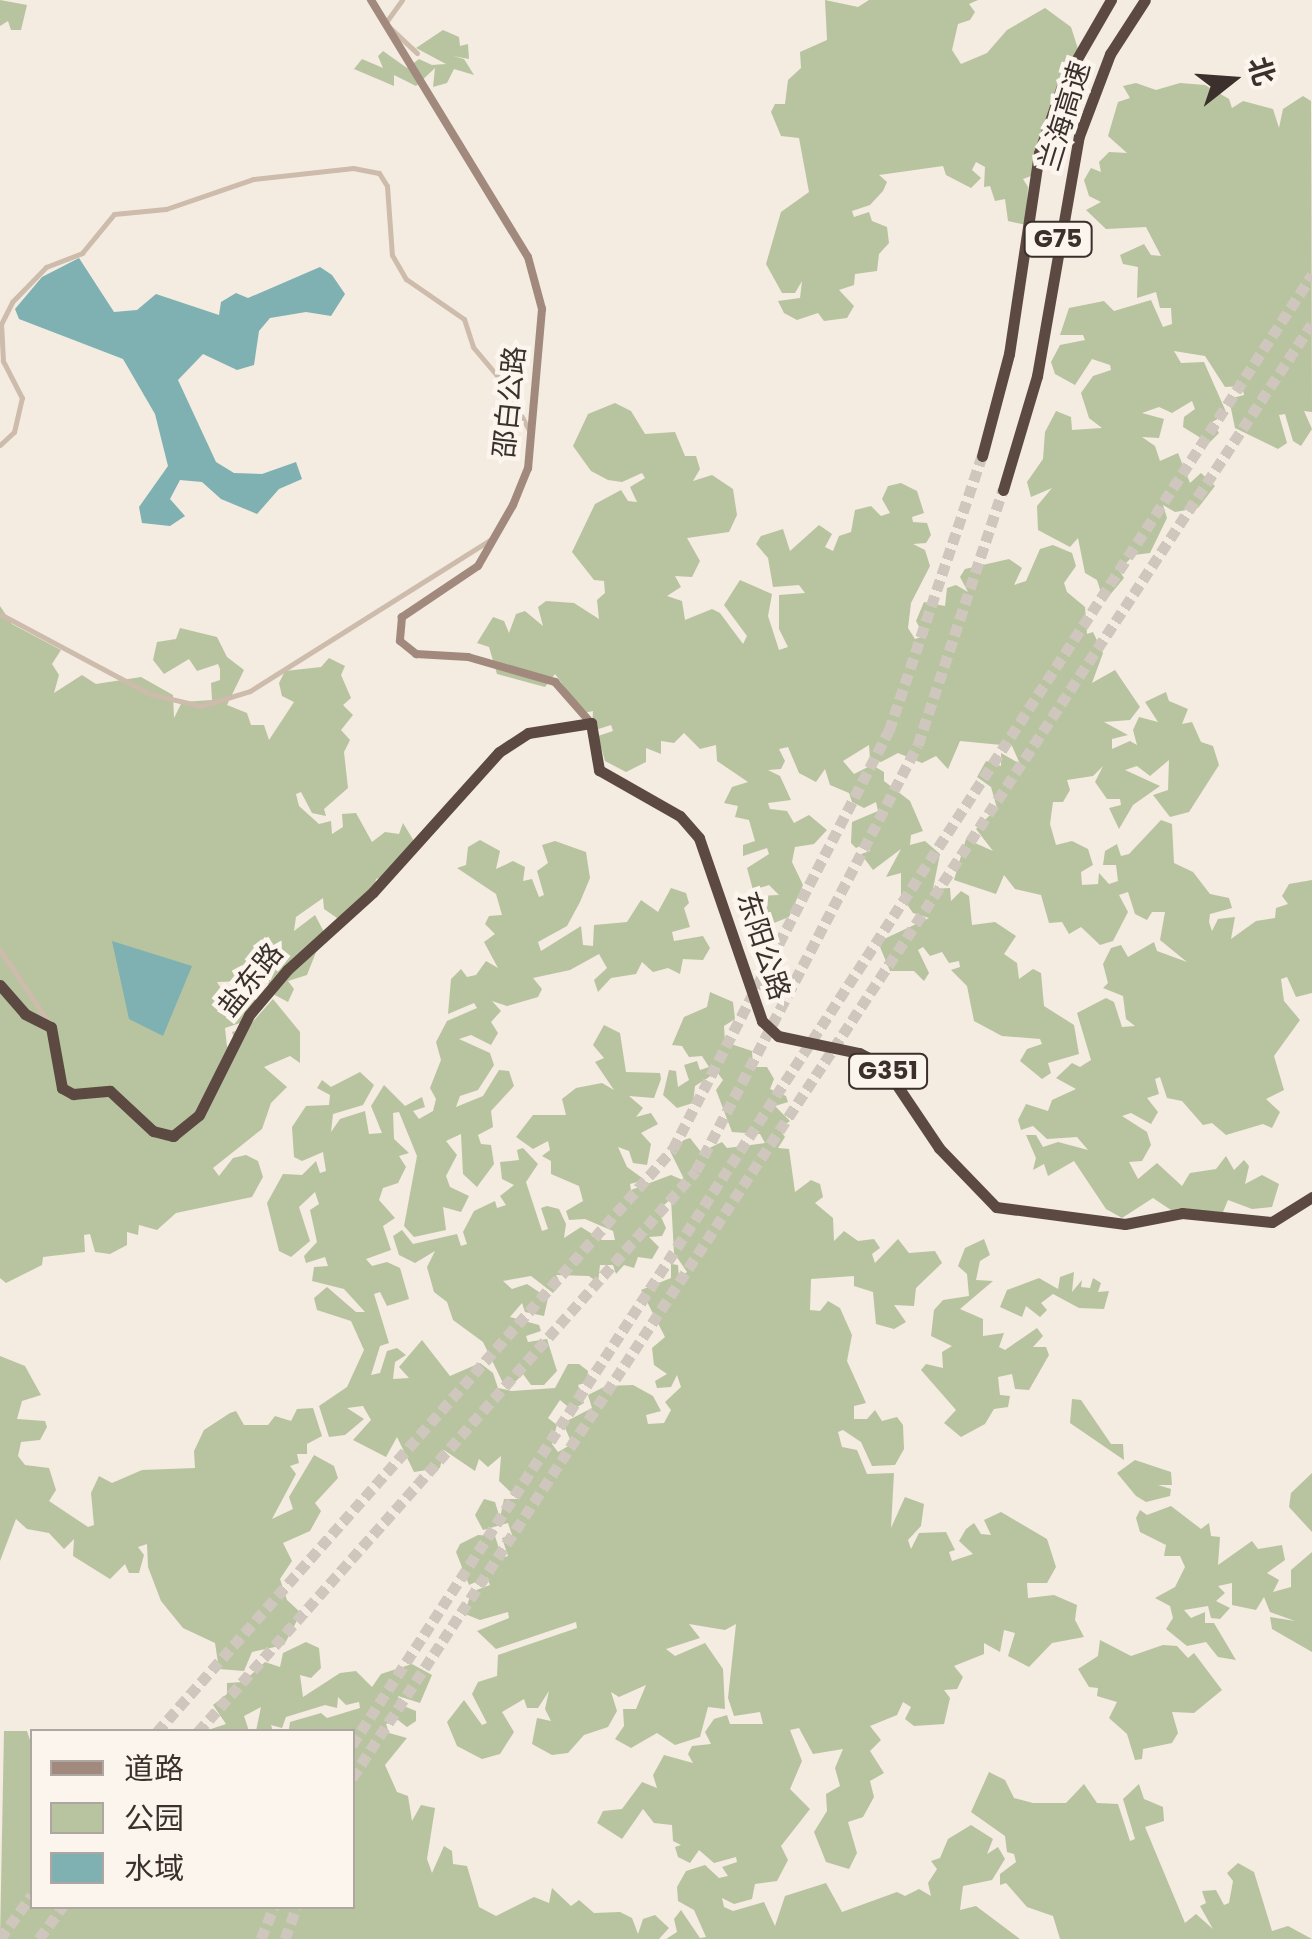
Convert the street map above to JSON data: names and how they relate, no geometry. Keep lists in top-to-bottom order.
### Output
{
  "streets": {
    "highway": [
      "兰海高速",
      "G75",
      "东阳公路",
      "盐东路",
      "G351"
    ],
    "street": ["邵白公路"]
  },
  "crossings": [
    ["邵白公路", "东阳公路"],
    ["邵白公路", "盐东路"],
    ["东阳公路", "盐东路"]
  ],
  "legend": ["道路", "公园", "水域"],
  "north": "right"
}
